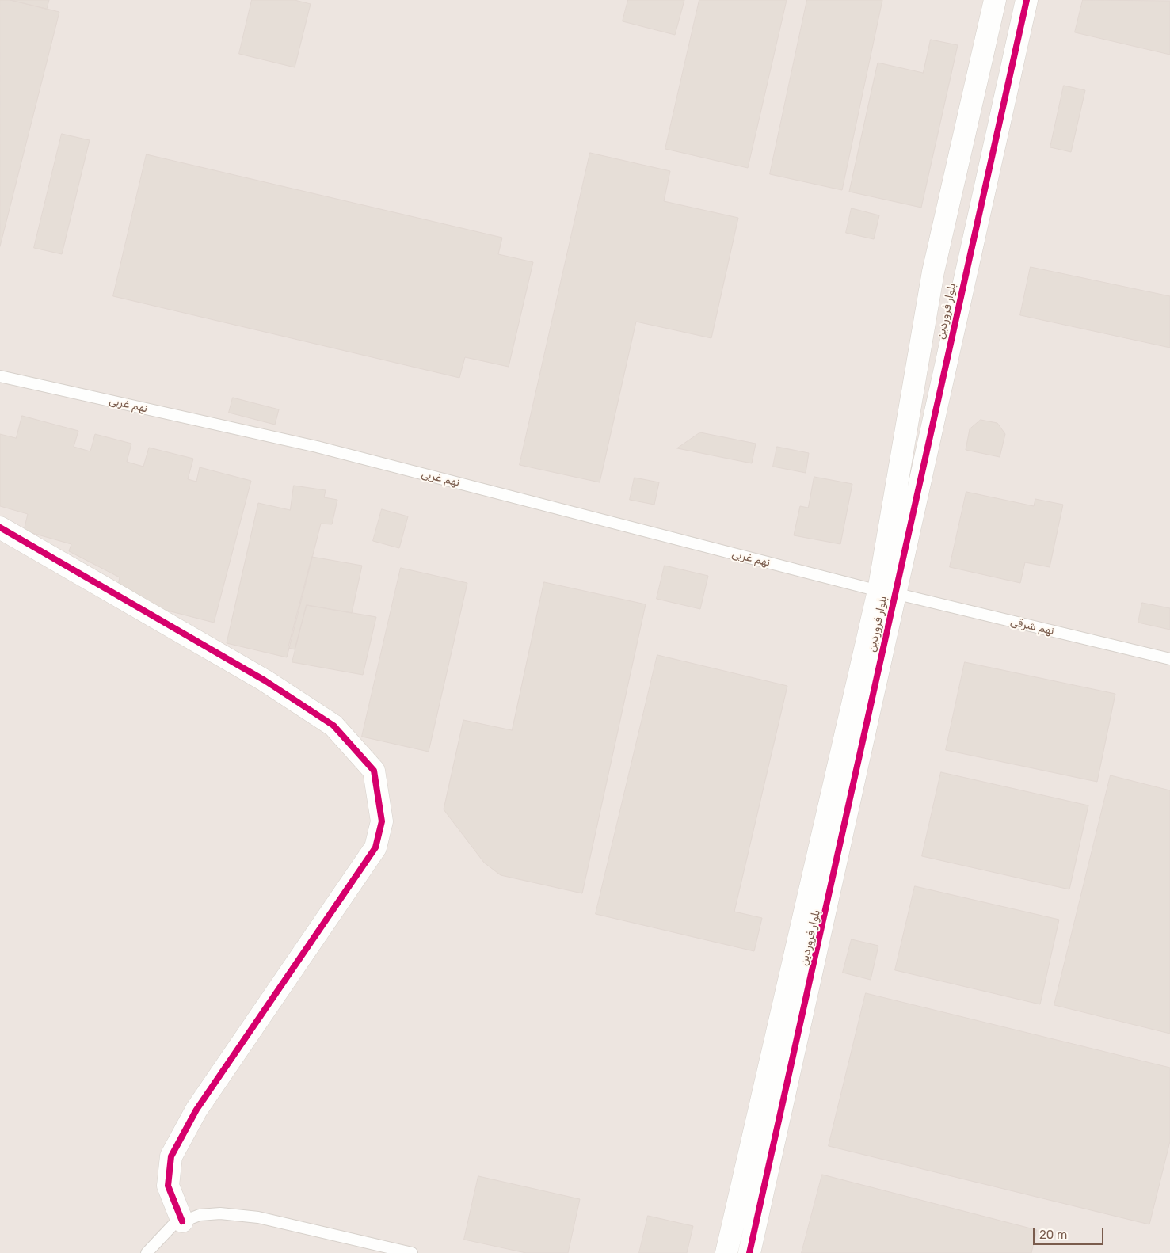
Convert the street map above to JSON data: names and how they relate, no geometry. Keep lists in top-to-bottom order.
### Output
{
  "streets": {
    "street": ["بلوار فروردین"],
    "lane": ["نهم غربی", "نهم شرقی"]
  },
  "crossings": [
    ["بلوار فروردین", "نهم غربی"],
    ["بلوار فروردین", "نهم شرقی"],
    ["نهم غربی", "نهم شرقی"]
  ],
  "scale_bar": "20 m"
}
